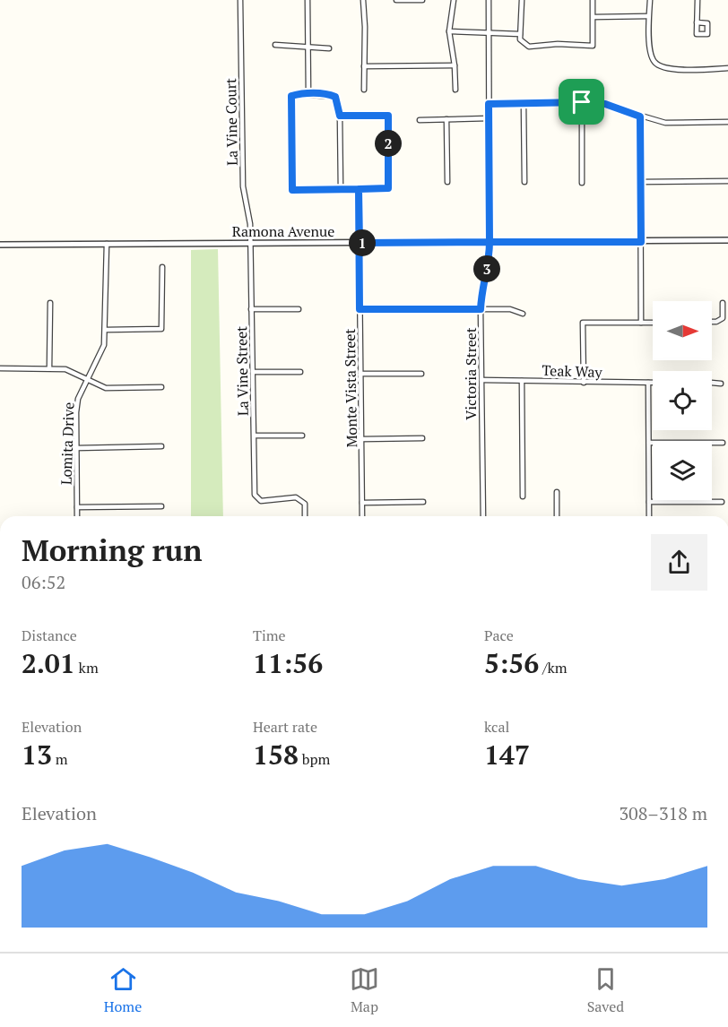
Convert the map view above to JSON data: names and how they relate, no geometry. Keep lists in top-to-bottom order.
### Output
{
  "streets": {
    "street": [
      "La Vine Court",
      "Ramona Avenue",
      "La Vine Street",
      "Teak Way",
      "Victoria Street",
      "Monte Vista Street",
      "Lomita Drive"
    ]
  },
  "crossings": [
    ["La Vine Court", "Ramona Avenue"],
    ["La Vine Court", "La Vine Street"],
    ["Ramona Avenue", "La Vine Street"],
    ["Ramona Avenue", "Victoria Street"],
    ["Ramona Avenue", "Monte Vista Street"],
    ["Ramona Avenue", "Lomita Drive"],
    ["Teak Way", "Victoria Street"]
  ],
  "north": "right",
  "page": {
    "pins": ["2", "1", "3"],
    "heading": ["Morning run", "06:52"],
    "stats": [
      ["Distance", "2.01 km"],
      ["Time", "11:56"],
      ["Pace", "5:56 /km"],
      ["Elevation", "13 m"],
      ["Heart rate", "158 bpm"],
      ["kcal", "147"]
    ],
    "chart": ["Elevation", "308–318 m"],
    "tabs": ["Home", "Map", "Saved"]
  }
}
